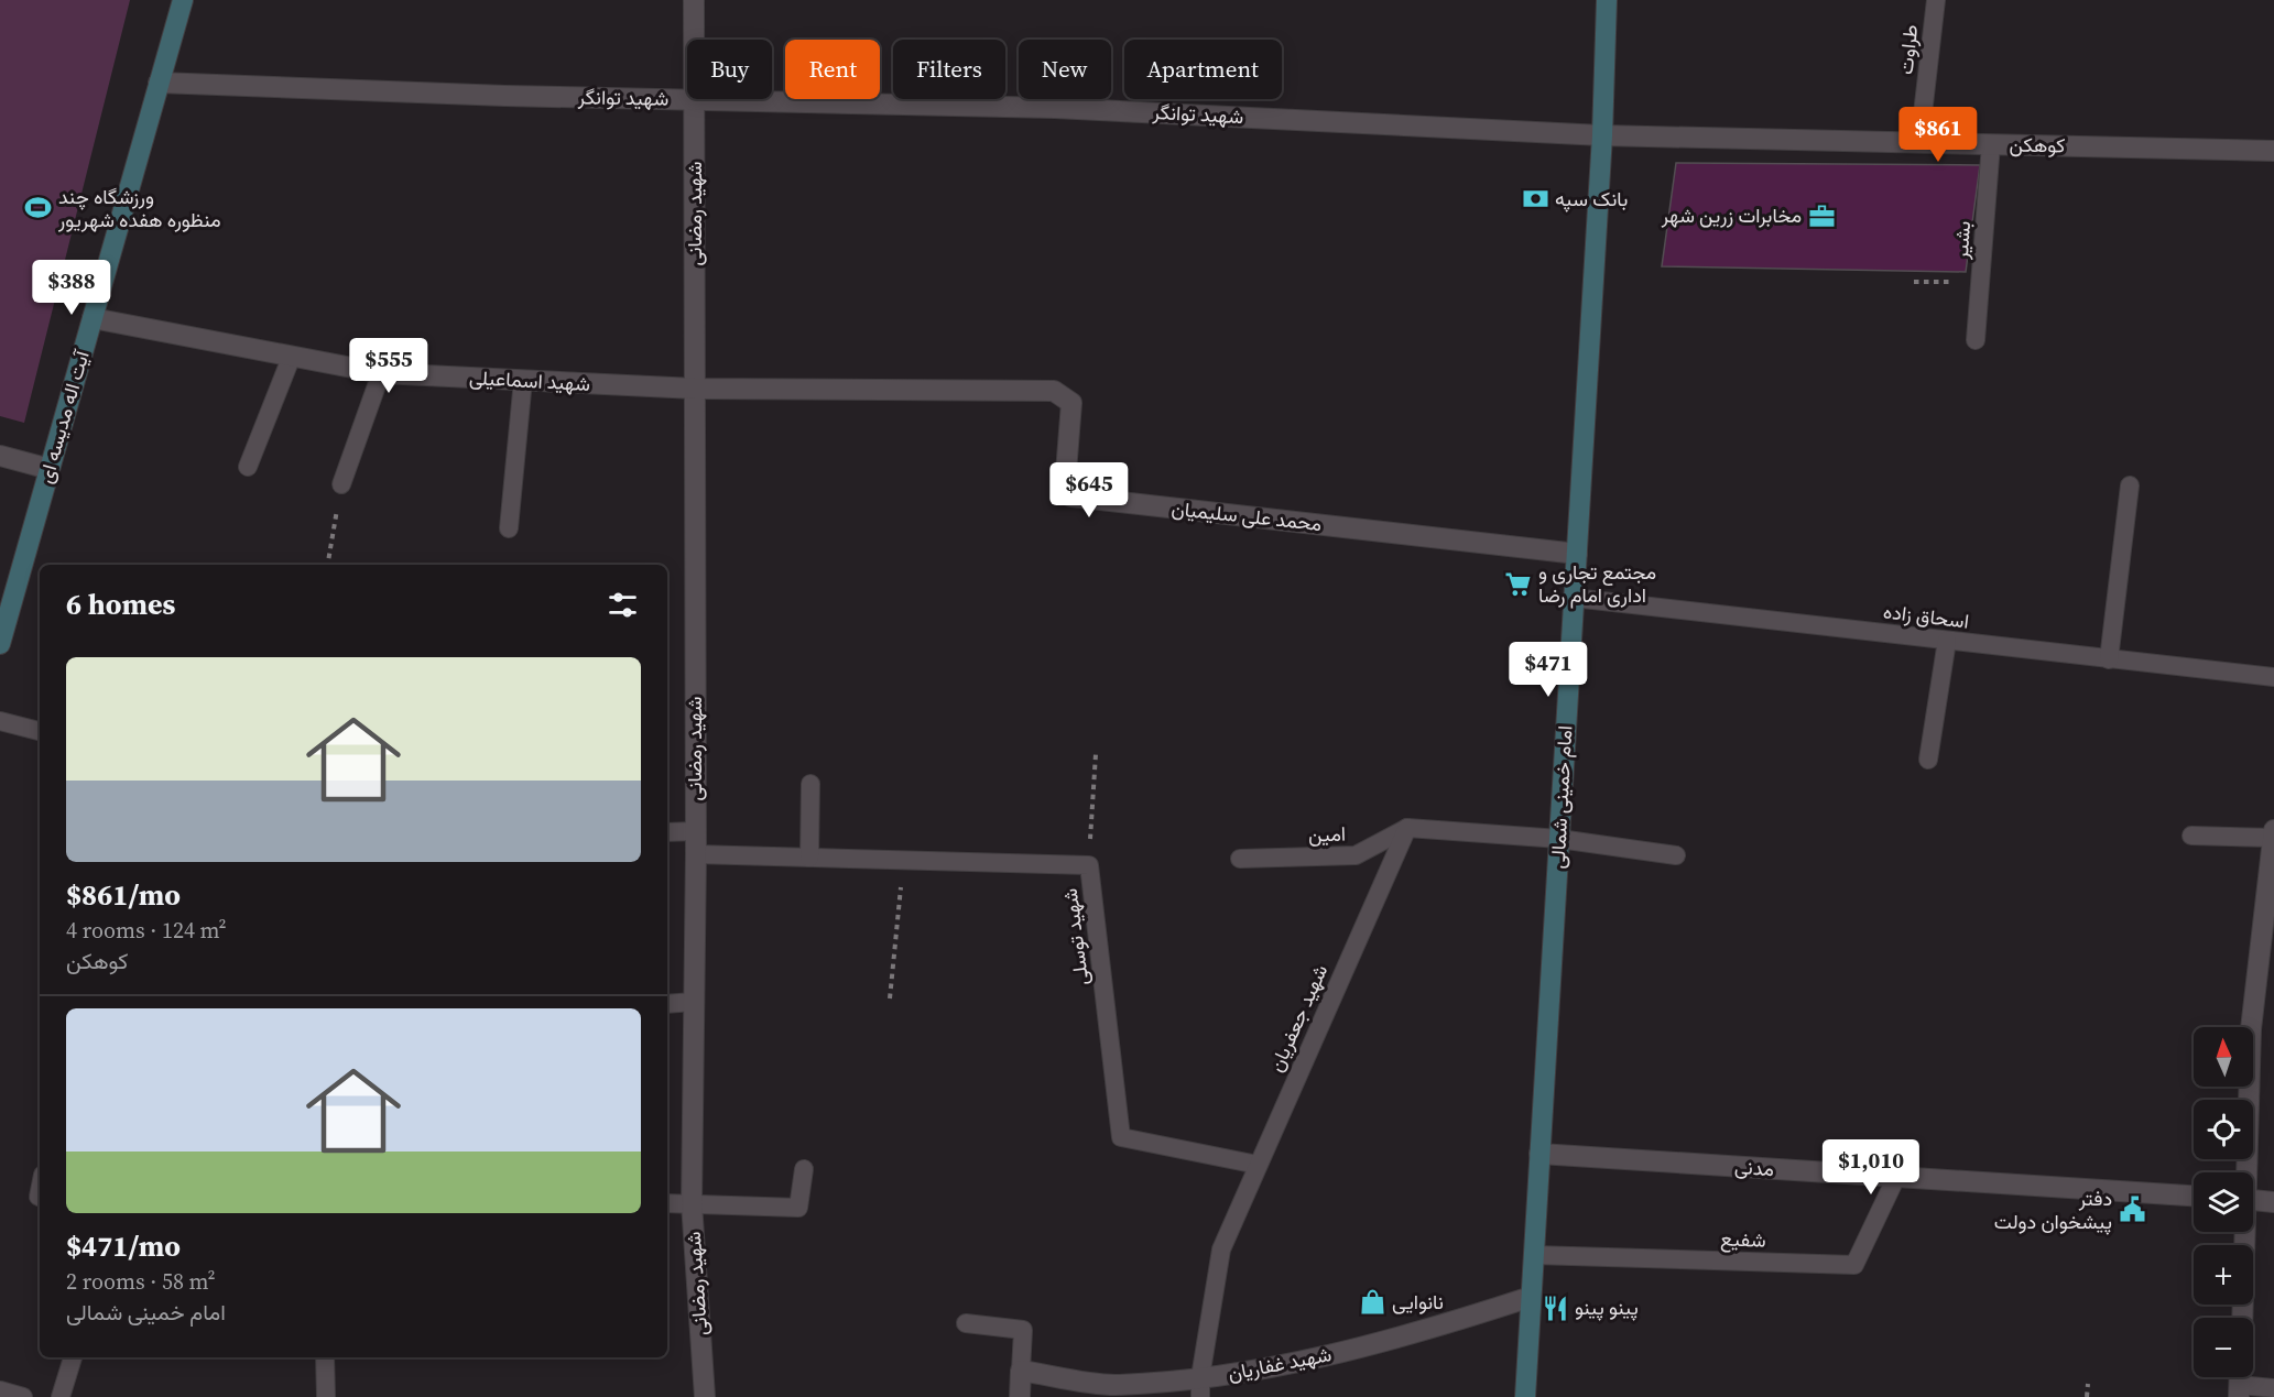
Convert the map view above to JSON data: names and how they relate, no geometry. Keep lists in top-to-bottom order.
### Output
{
  "streets": {
    "main road": ["آیت اله مدیسه ای", "امام خمینی شمالی"],
    "street": [
      "شهید توانگر",
      "کوهکن",
      "شهید رمضانی",
      "شهید اسماعیلی",
      "محمد علی سلیمیان",
      "مدنی",
      "شهید غفاریان"
    ],
    "lane": [
      "طراوت",
      "بشیر",
      "اسحاق زاده",
      "امین",
      "شهید توسلی",
      "شهید جعفریان",
      "شفیع"
    ]
  },
  "crossings": [
    ["طراوت", "کوهکن"],
    ["شهید توانگر", "کوهکن"],
    ["شهید توانگر", "شهید رمضانی"],
    ["شهید توانگر", "آیت اله مدیسه ای"],
    ["شهید توانگر", "امام خمینی شمالی"],
    ["کوهکن", "بشیر"],
    ["کوهکن", "امام خمینی شمالی"],
    ["شهید رمضانی", "شهید اسماعیلی"],
    ["شهید رمضانی", "محمد علی سلیمیان"],
    ["شهید رمضانی", "شهید توسلی"],
    ["شهید اسماعیلی", "آیت اله مدیسه ای"],
    ["شهید اسماعیلی", "محمد علی سلیمیان"],
    ["محمد علی سلیمیان", "امام خمینی شمالی"],
    ["اسحاق زاده", "امام خمینی شمالی"],
    ["امام خمینی شمالی", "مدنی"],
    ["امام خمینی شمالی", "شفیع"],
    ["امام خمینی شمالی", "شهید غفاریان"],
    ["امین", "شهید جعفریان"],
    ["شهید توسلی", "شهید جعفریان"],
    ["شهید جعفریان", "شهید غفاریان"],
    ["مدنی", "شفیع"]
  ],
  "places": {
    "bank": ["بانک سپه"],
    "sports": ["ورزشگاه چند منظوره هفده شهریور"],
    "office": ["مخابرات زرین شهر"],
    "supermarket": ["مجتمع تجاری و اداری امام رضا"],
    "public building": ["دفتر پیشخوان دولت"],
    "shop": ["نانوایی"],
    "restaurant": ["پینو پینو"]
  },
  "north": "top",
  "page": {
    "chip": [
      "Buy",
      "Rent",
      "Filters",
      "New",
      "Apartment"
    ],
    "price": [
      "$861",
      "$388",
      "$555",
      "$645",
      "$471",
      "$1,010"
    ],
    "heading": "6 homes",
    "list": [
      {
        "name": "$861/mo",
        "note": "4 rooms · 124 m² · کوهکن"
      },
      {
        "name": "$471/mo",
        "note": "2 rooms · 58 m² · امام خمینی شمالی"
      }
    ],
    "map_buttons": ["+", "−"]
  }
}
